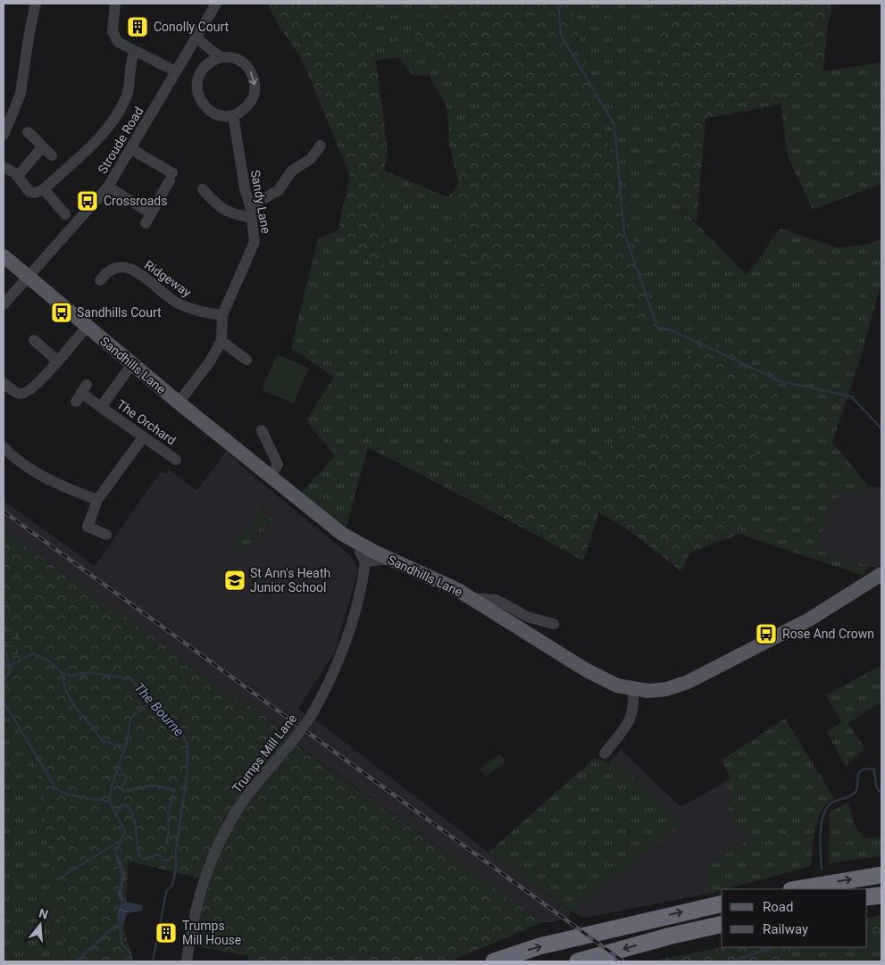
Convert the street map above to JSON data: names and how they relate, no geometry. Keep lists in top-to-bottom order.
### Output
{
  "streets": {
    "main road": ["Sandhills Lane"],
    "street": [
      "Stroude Road",
      "Sandy Lane",
      "Ridgeway",
      "The Orchard",
      "Trumps Mill Lane"
    ]
  },
  "crossings": [
    ["Stroude Road", "Sandhills Lane"],
    ["Sandy Lane", "Ridgeway"],
    ["Sandy Lane", "Sandhills Lane"],
    ["Sandhills Lane", "The Orchard"]
  ],
  "water": ["The Bourne"],
  "places": {
    "building": ["Conolly Court", "Trumps Mill House"],
    "bus stop": ["Crossroads", "Sandhills Court", "Rose And Crown"],
    "school or university": ["St Ann's Heath Junior School"]
  },
  "legend": ["Road", "Railway"],
  "north": "top"
}
